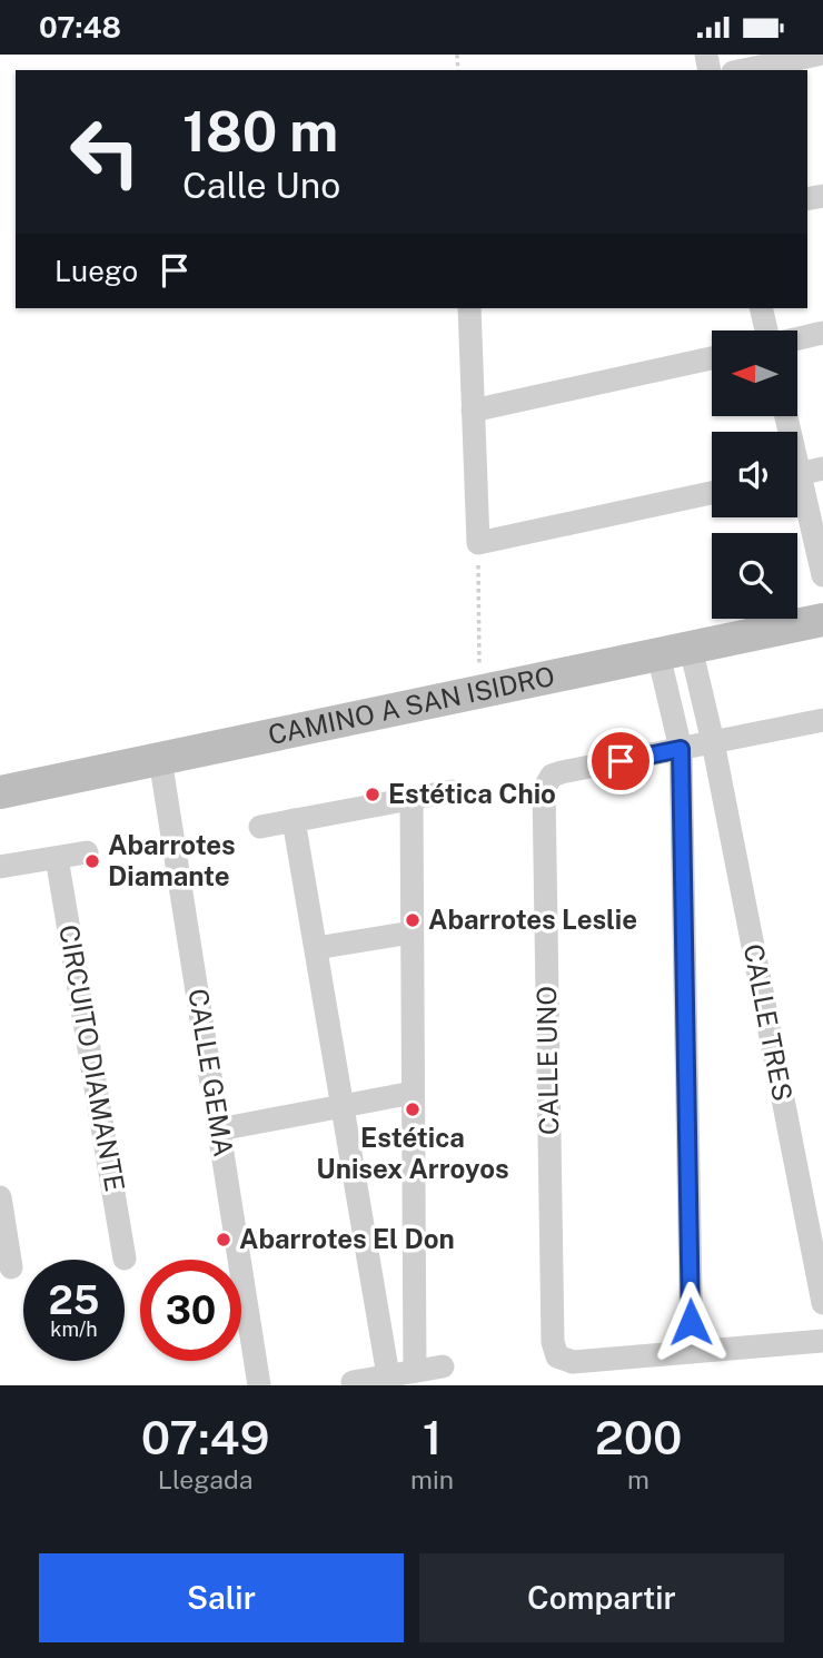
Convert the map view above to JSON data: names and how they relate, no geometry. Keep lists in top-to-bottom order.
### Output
{
  "streets": {
    "street": [
      "CAMINO A SAN ISIDRO",
      "CALLE TRES",
      "CIRCUITO DIAMANTE",
      "CALLE UNO",
      "CALLE GEMA"
    ]
  },
  "crossings": [
    ["CAMINO A SAN ISIDRO", "CALLE TRES"],
    ["CAMINO A SAN ISIDRO", "CALLE GEMA"],
    ["CALLE TRES", "CALLE UNO"]
  ],
  "places": [
    "Estética Chio",
    "Abarrotes Diamante",
    "Abarrotes Leslie",
    "Estética Unisex Arroyos",
    "Abarrotes El Don"
  ],
  "north": "left",
  "page": {
    "status": "07:48",
    "turn": ["180 m", "Calle Uno"],
    "then": "Luego",
    "speed": "25 km/h",
    "limit": "30",
    "eta": [
      "07:49",
      "Llegada",
      "1",
      "min",
      "200",
      "m"
    ],
    "buttons": ["Salir", "Compartir"]
  }
}
